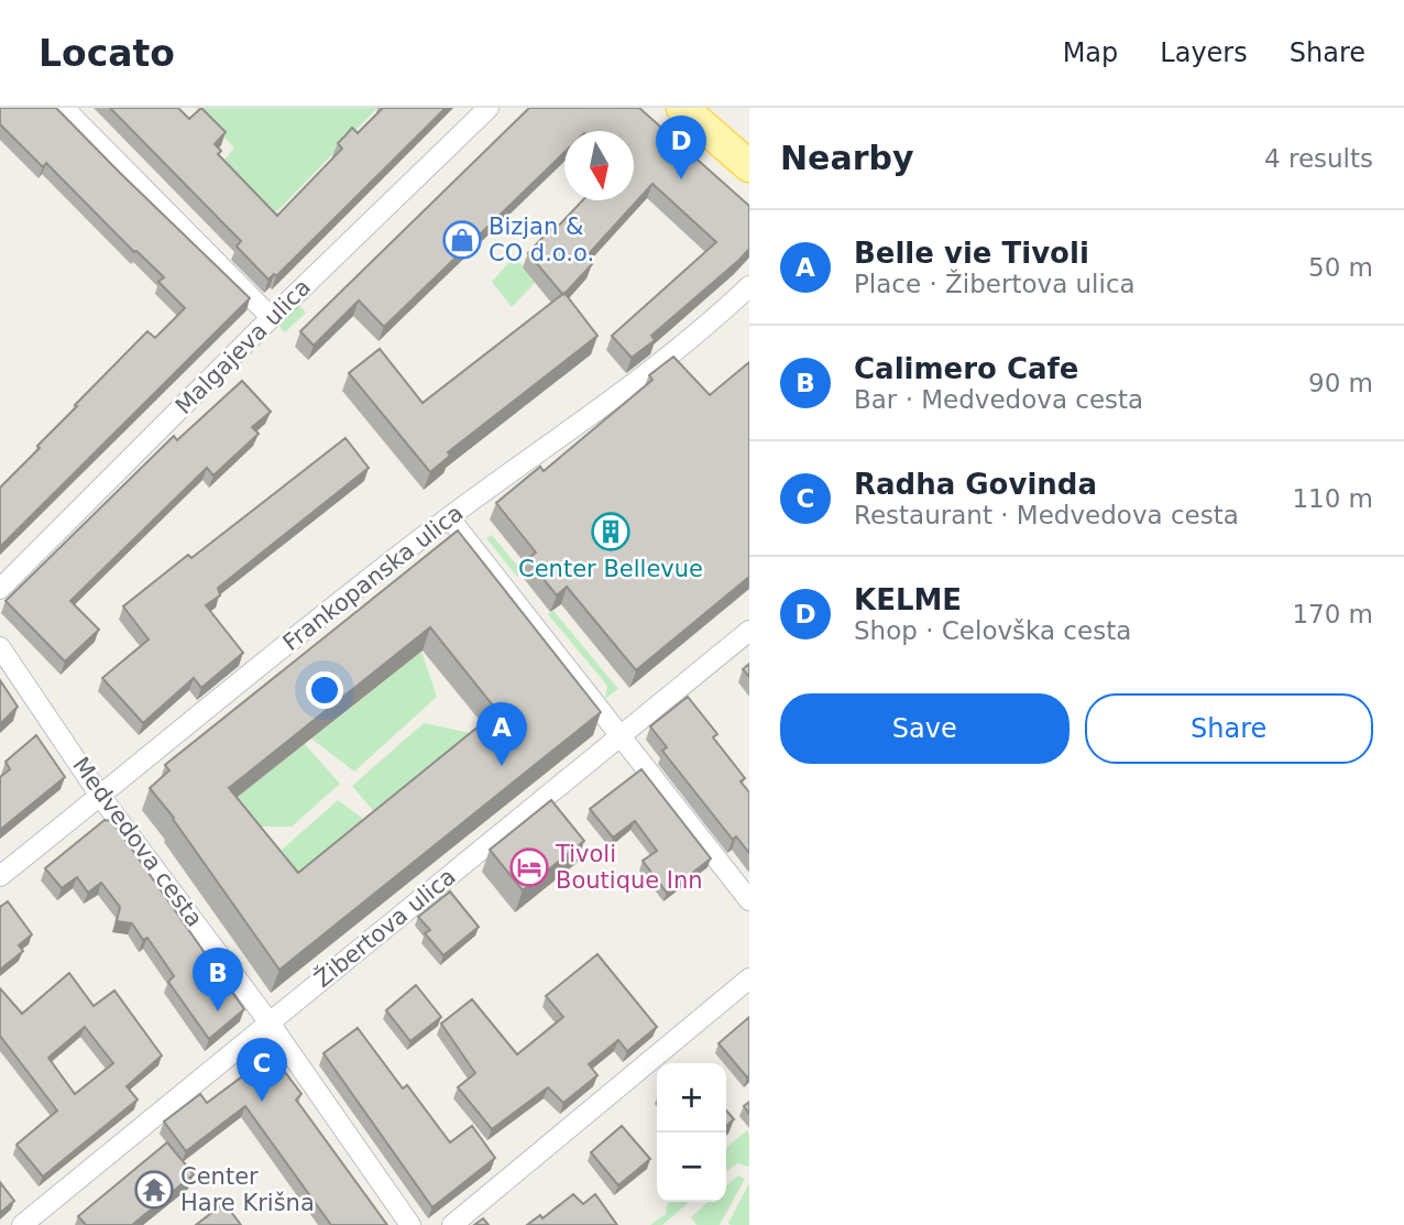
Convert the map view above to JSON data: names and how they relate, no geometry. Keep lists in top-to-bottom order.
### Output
{
  "streets": {
    "street": [
      "Malgajeva ulica",
      "Frankopanska ulica",
      "Medvedova cesta",
      "Žibertova ulica"
    ]
  },
  "crossings": [
    ["Frankopanska ulica", "Medvedova cesta"],
    ["Medvedova cesta", "Žibertova ulica"]
  ],
  "places": {
    "shop": ["Bizjan & CO d.o.o."],
    "building": ["Center Bellevue"],
    "hotel": ["Tivoli Boutique Inn"],
    "temple": ["Center Hare Krišna"]
  },
  "north": "bottom",
  "page": {
    "header": "Locato",
    "nav": ["Map", "Layers", "Share"],
    "heading": ["Nearby", "4 results"],
    "pins": [
      "D",
      "A",
      "B",
      "C"
    ],
    "list": [
      {
        "mark": "A",
        "name": "Belle vie Tivoli",
        "note": "Place · Žibertova ulica",
        "value": "50 m"
      },
      {
        "mark": "B",
        "name": "Calimero Cafe",
        "note": "Bar · Medvedova cesta",
        "value": "90 m"
      },
      {
        "mark": "C",
        "name": "Radha Govinda",
        "note": "Restaurant · Medvedova cesta",
        "value": "110 m"
      },
      {
        "mark": "D",
        "name": "KELME",
        "note": "Shop · Celovška cesta",
        "value": "170 m"
      }
    ],
    "buttons": ["Save", "Share"],
    "map_buttons": ["+", "−"]
  }
}
